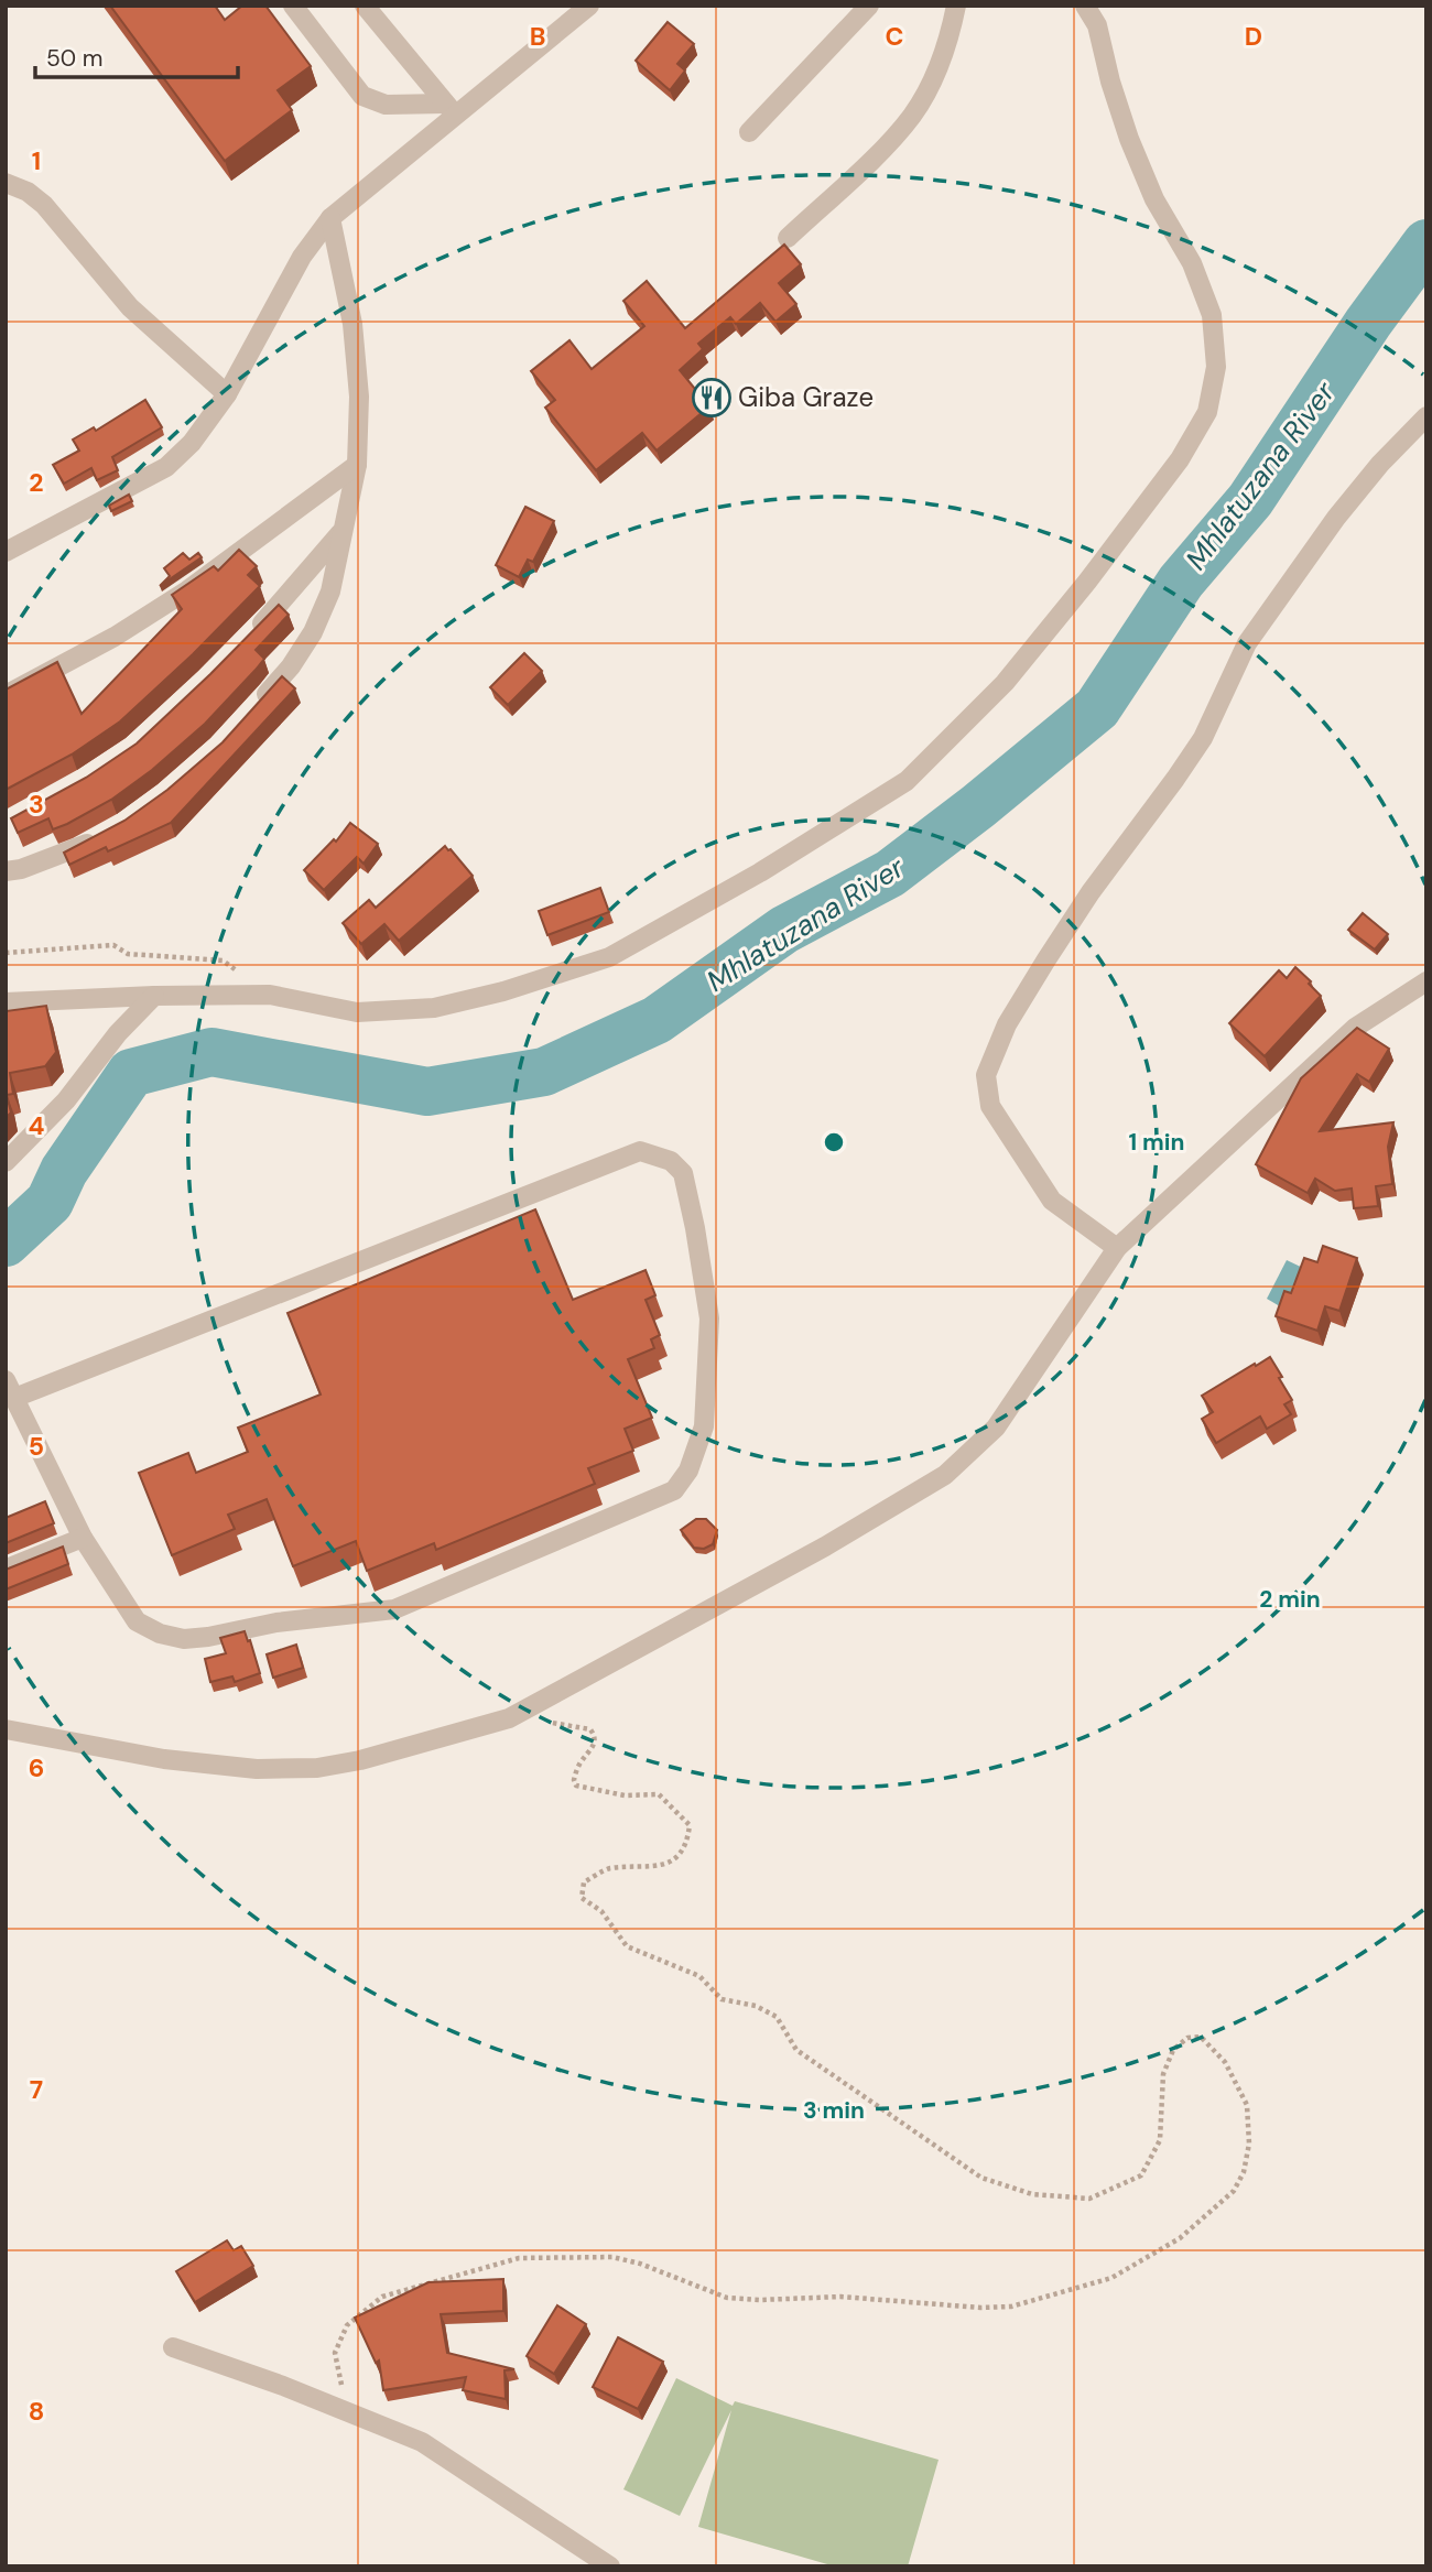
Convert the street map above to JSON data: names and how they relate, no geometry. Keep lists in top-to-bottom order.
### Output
{
  "water": ["Mhlatuzana River"],
  "places": {
    "restaurant": ["Giba Graze"]
  },
  "scale_bar": "50 m",
  "grid": {
    "columns": ["B", "C", "D"],
    "rows": [
      "1",
      "2",
      "3",
      "4",
      "5",
      "6",
      "7",
      "8"
    ]
  },
  "rings": ["1 min", "2 min", "3 min"]
}
